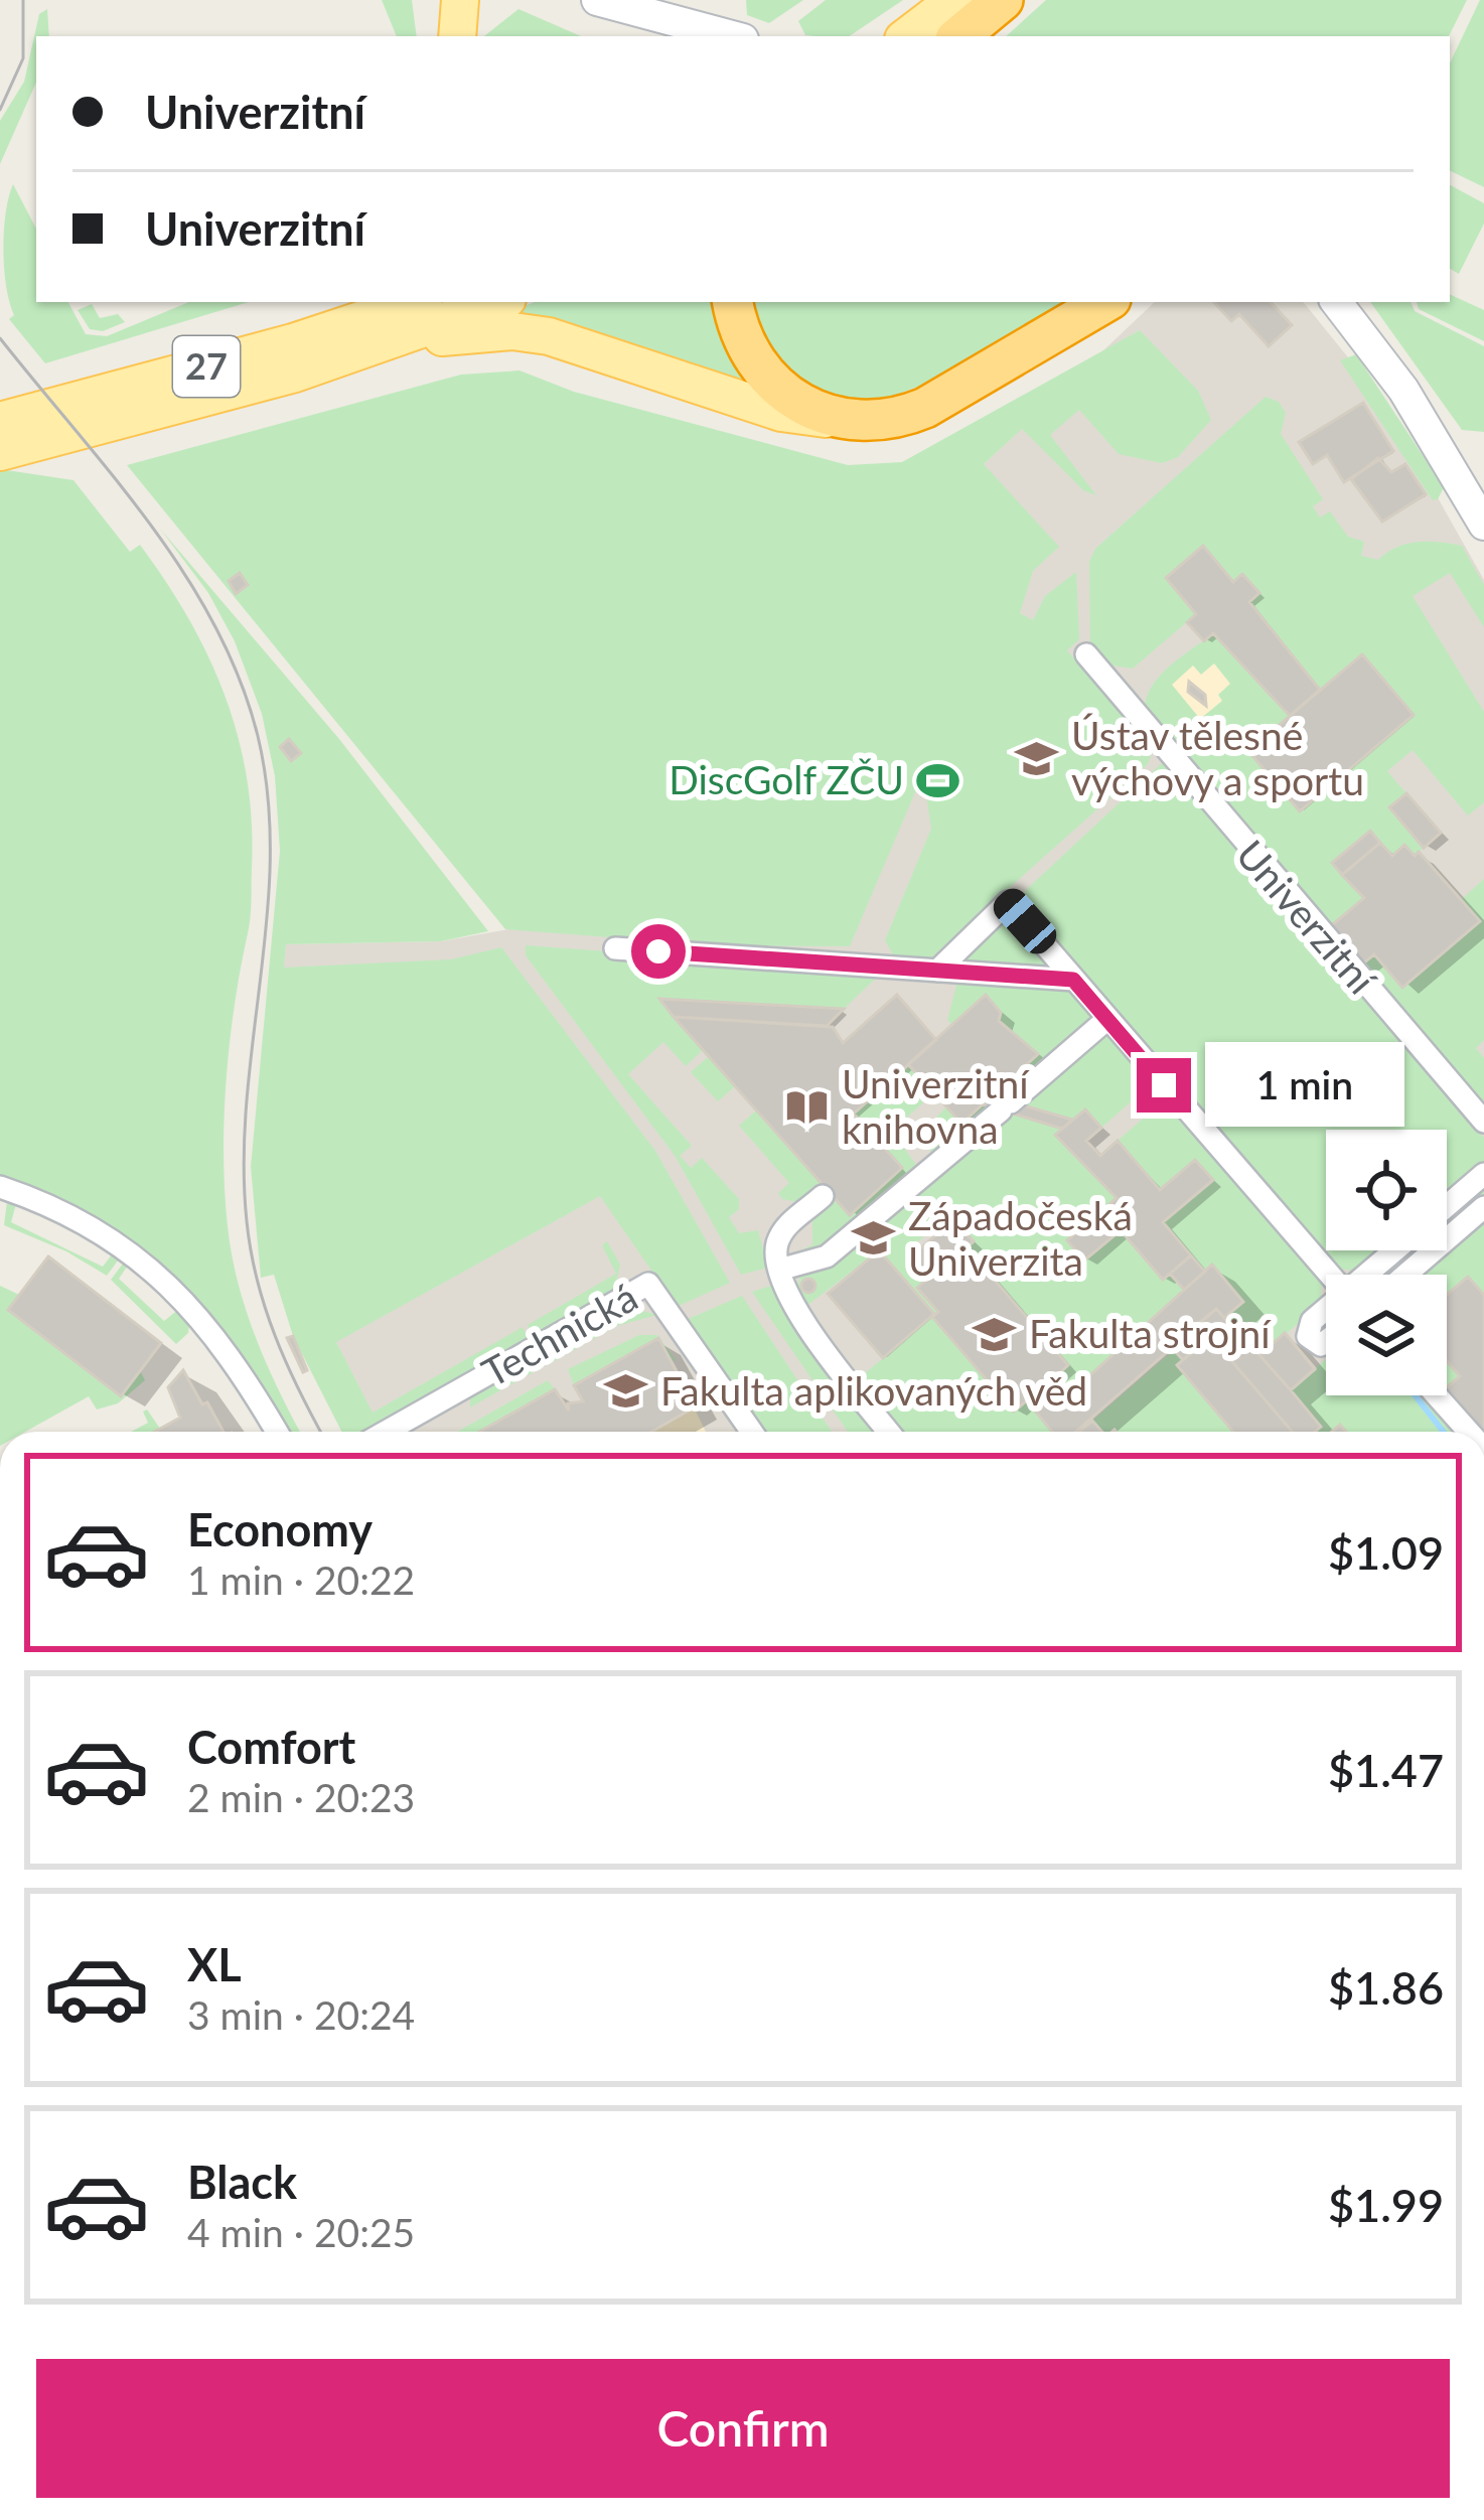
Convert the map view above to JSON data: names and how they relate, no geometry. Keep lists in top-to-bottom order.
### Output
{
  "streets": {
    "main road": ["27"],
    "street": ["Univerzitní", "Technická"]
  },
  "places": {
    "school or university": [
      "Ústav tělesné výchovy a sportu",
      "Západočeská Univerzita",
      "Fakulta strojní",
      "Fakulta aplikovaných věd"
    ],
    "sports": ["DiscGolf ZČU"],
    "library": ["Univerzitní knihovna"]
  },
  "page": {
    "banner": ["Univerzitní", "Univerzitní"],
    "bubble": "1 min",
    "list": [
      {
        "name": "Economy",
        "note": "1 min · 20:22",
        "value": "$1.09"
      },
      {
        "name": "Comfort",
        "note": "2 min · 20:23",
        "value": "$1.47"
      },
      {
        "name": "XL",
        "note": "3 min · 20:24",
        "value": "$1.86"
      },
      {
        "name": "Black",
        "note": "4 min · 20:25",
        "value": "$1.99"
      }
    ],
    "buttons": "Confirm"
  }
}
